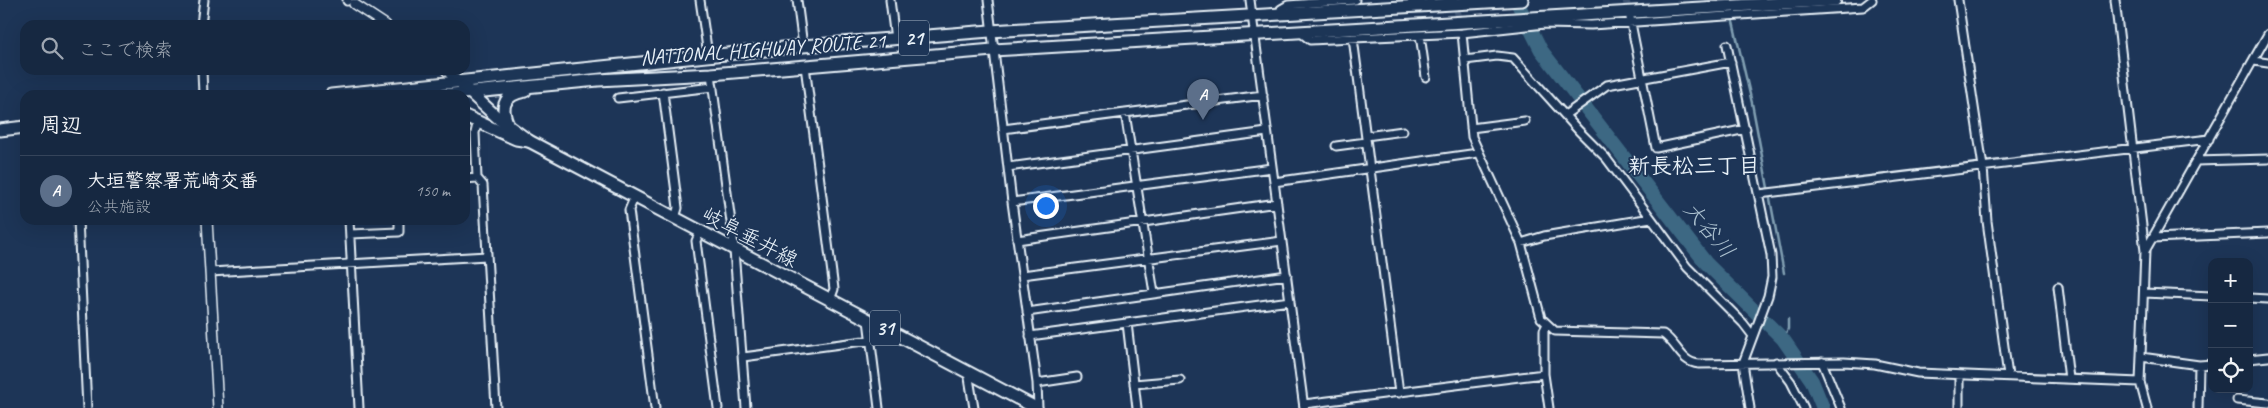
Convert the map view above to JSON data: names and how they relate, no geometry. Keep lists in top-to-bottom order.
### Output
{
  "streets": {
    "main road": [
      "21",
      "NATIONAL HIGHWAY ROUTE 21",
      "岐阜垂井線",
      "31"
    ]
  },
  "crossings": [
    ["21", "NATIONAL HIGHWAY ROUTE 21"],
    ["21", "岐阜垂井線"],
    ["NATIONAL HIGHWAY ROUTE 21", "岐阜垂井線"]
  ],
  "districts": ["新長松三丁目"],
  "water": ["大谷川"],
  "page": {
    "search": "ここで検索",
    "pins": "A",
    "heading": "周辺",
    "list": [
      {
        "mark": "A",
        "name": "大垣警察署荒崎交番",
        "note": "公共施設",
        "value": "150 m"
      }
    ],
    "map_buttons": ["+", "−"]
  }
}
